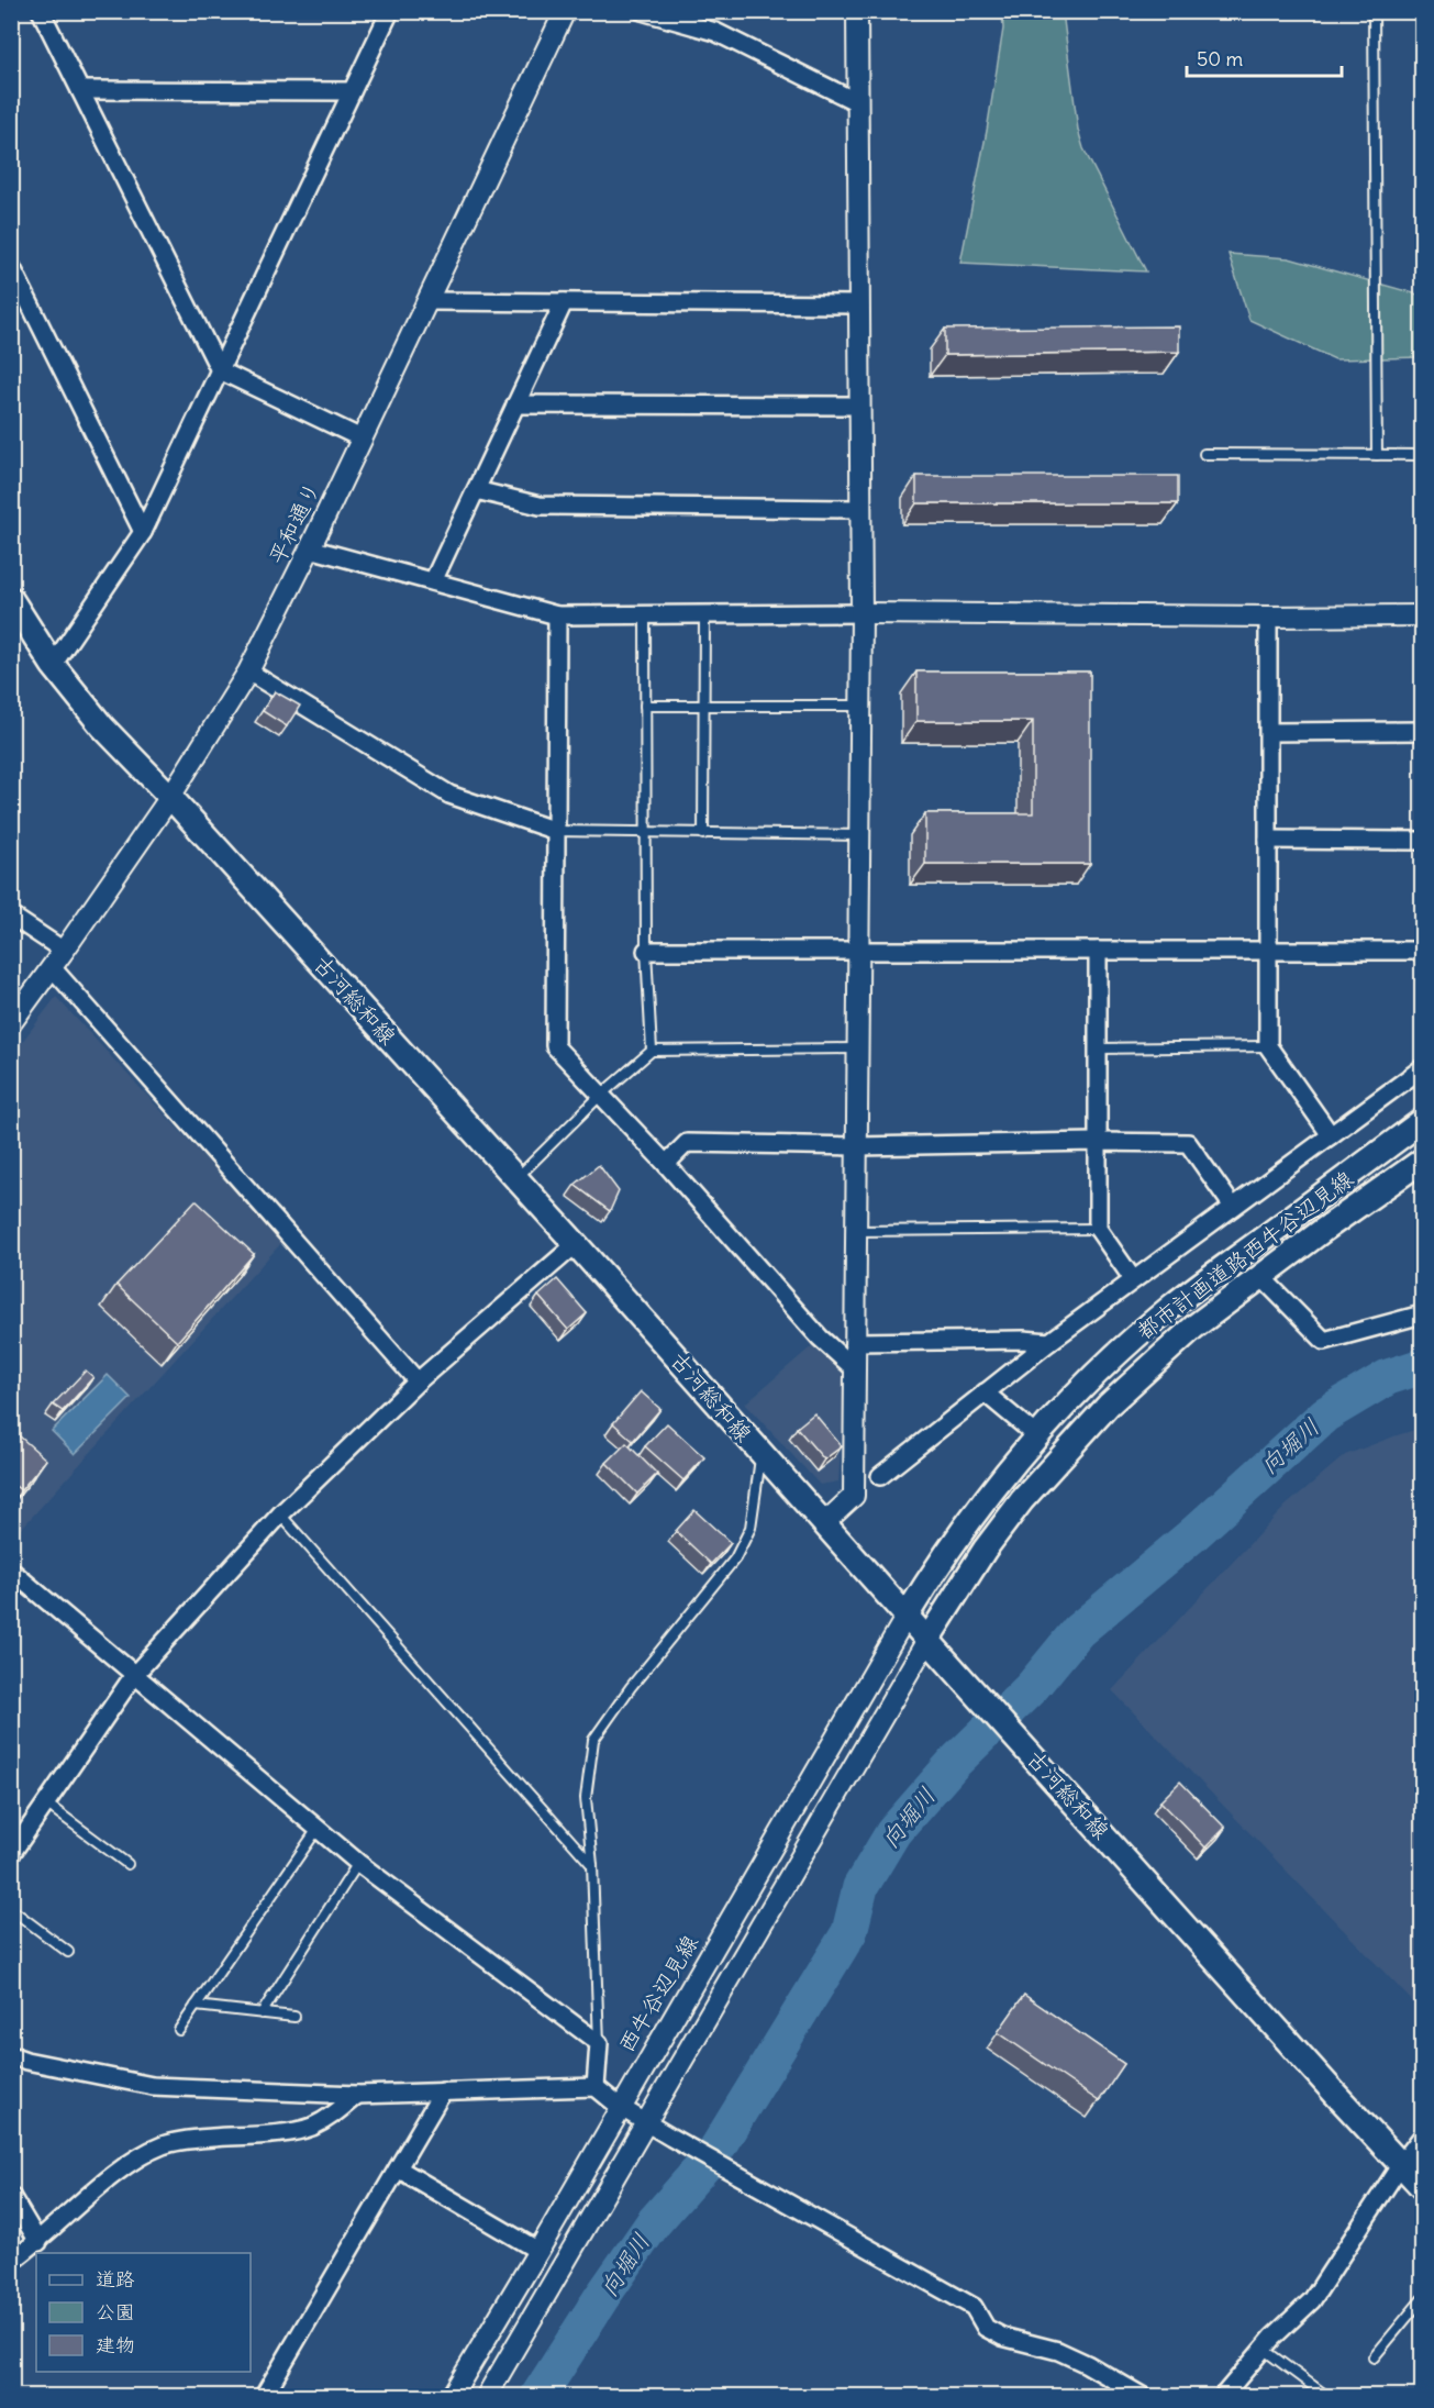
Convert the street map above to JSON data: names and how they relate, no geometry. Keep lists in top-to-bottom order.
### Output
{
  "streets": {
    "main road": ["古河総和線", "都市計画道路西牛谷辺見線"],
    "street": ["平和通り", "西牛谷辺見線"]
  },
  "crossings": [
    ["平和通り", "古河総和線"],
    ["古河総和線", "都市計画道路西牛谷辺見線"],
    ["古河総和線", "西牛谷辺見線"],
    ["都市計画道路西牛谷辺見線", "西牛谷辺見線"]
  ],
  "water": ["向堀川"],
  "legend": ["道路", "公園", "建物"],
  "scale_bar": "50 m"
}
